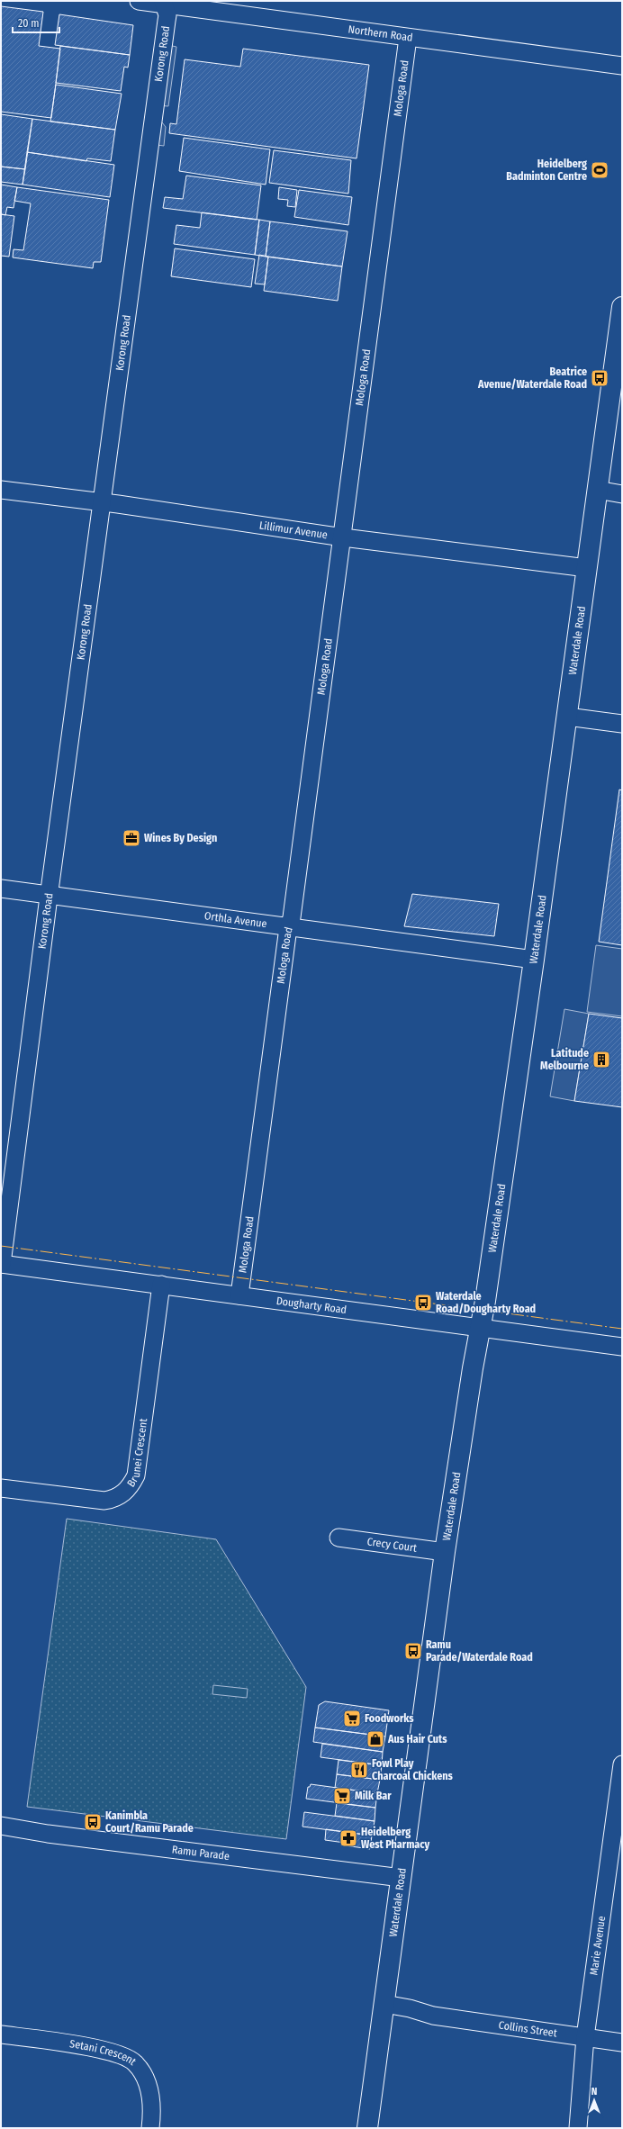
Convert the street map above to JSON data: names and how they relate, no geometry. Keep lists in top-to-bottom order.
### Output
{
  "streets": {
    "main road": ["Waterdale Road"],
    "street": [
      "Northern Road",
      "Korong Road",
      "Mologa Road",
      "Lillimur Avenue",
      "Orthla Avenue",
      "Dougharty Road",
      "Brunei Crescent",
      "Crecy Court",
      "Ramu Parade",
      "Marie Avenue",
      "Collins Street",
      "Setani Crescent"
    ]
  },
  "crossings": [
    ["Northern Road", "Korong Road"],
    ["Northern Road", "Mologa Road"],
    ["Korong Road", "Lillimur Avenue"],
    ["Korong Road", "Orthla Avenue"],
    ["Korong Road", "Dougharty Road"],
    ["Mologa Road", "Lillimur Avenue"],
    ["Mologa Road", "Orthla Avenue"],
    ["Mologa Road", "Dougharty Road"],
    ["Lillimur Avenue", "Waterdale Road"],
    ["Waterdale Road", "Orthla Avenue"],
    ["Waterdale Road", "Dougharty Road"],
    ["Waterdale Road", "Crecy Court"],
    ["Waterdale Road", "Ramu Parade"],
    ["Waterdale Road", "Collins Street"],
    ["Dougharty Road", "Brunei Crescent"],
    ["Marie Avenue", "Collins Street"]
  ],
  "places": {
    "sports": ["Heidelberg Badminton Centre"],
    "bus stop": [
      "Beatrice Avenue/Waterdale Road",
      "Waterdale Road/Dougharty Road",
      "Ramu Parade/Waterdale Road",
      "Kanimbla Court/Ramu Parade"
    ],
    "office": ["Wines By Design"],
    "building": ["Latitude Melbourne"],
    "supermarket": ["Foodworks", "Milk Bar"],
    "shop": ["Aus Hair Cuts"],
    "restaurant": ["Fowl Play Charcoal Chickens"],
    "pharmacy": ["Heidelberg West Pharmacy"]
  },
  "scale_bar": "20 m",
  "north": "top"
}
